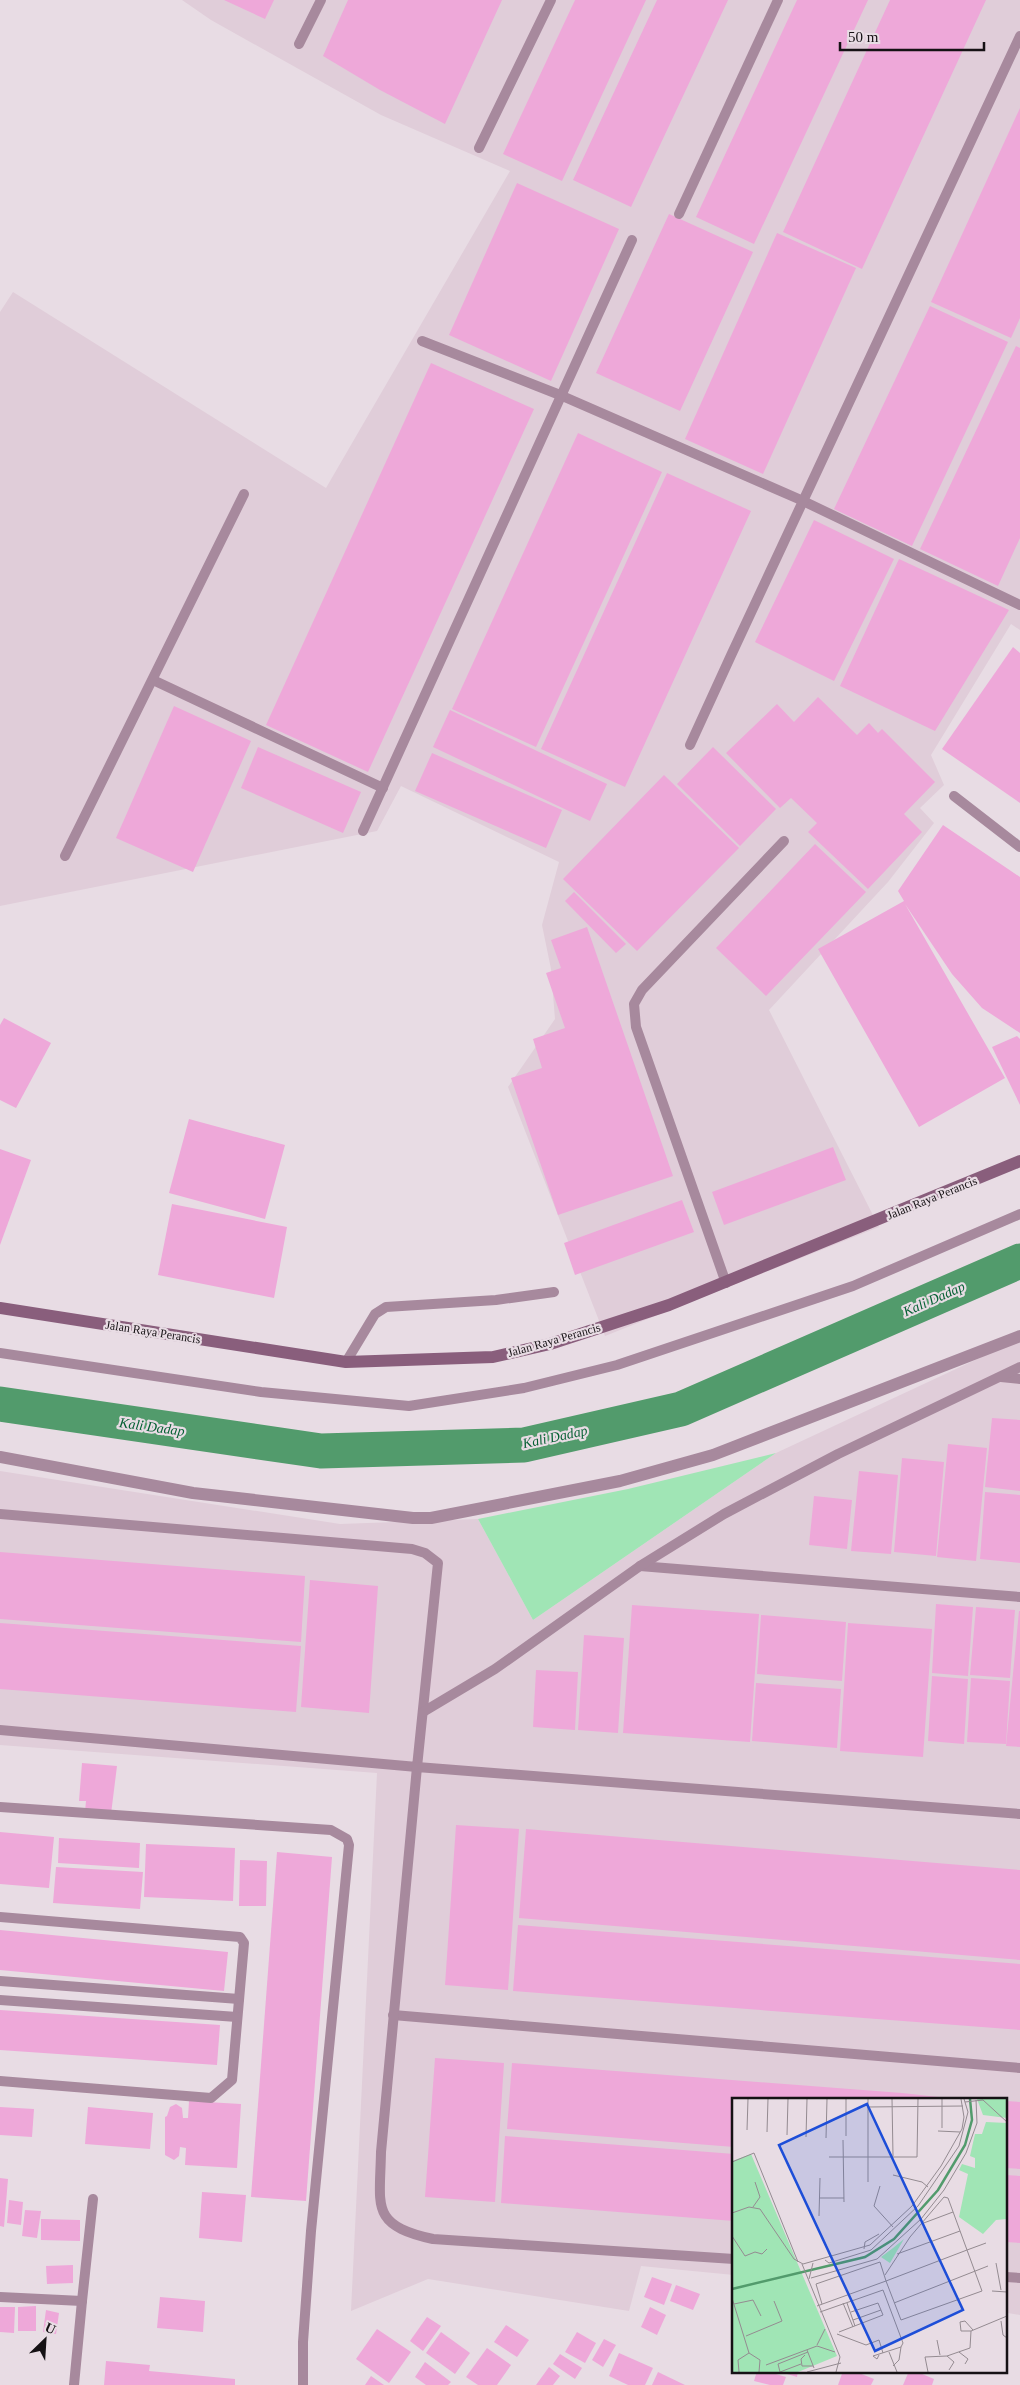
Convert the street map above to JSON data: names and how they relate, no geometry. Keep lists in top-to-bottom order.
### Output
{
  "streets": {
    "street": ["Jalan Raya Perancis"]
  },
  "water": ["Kali Dadap"],
  "scale_bar": "50 m",
  "north": "top right"
}
